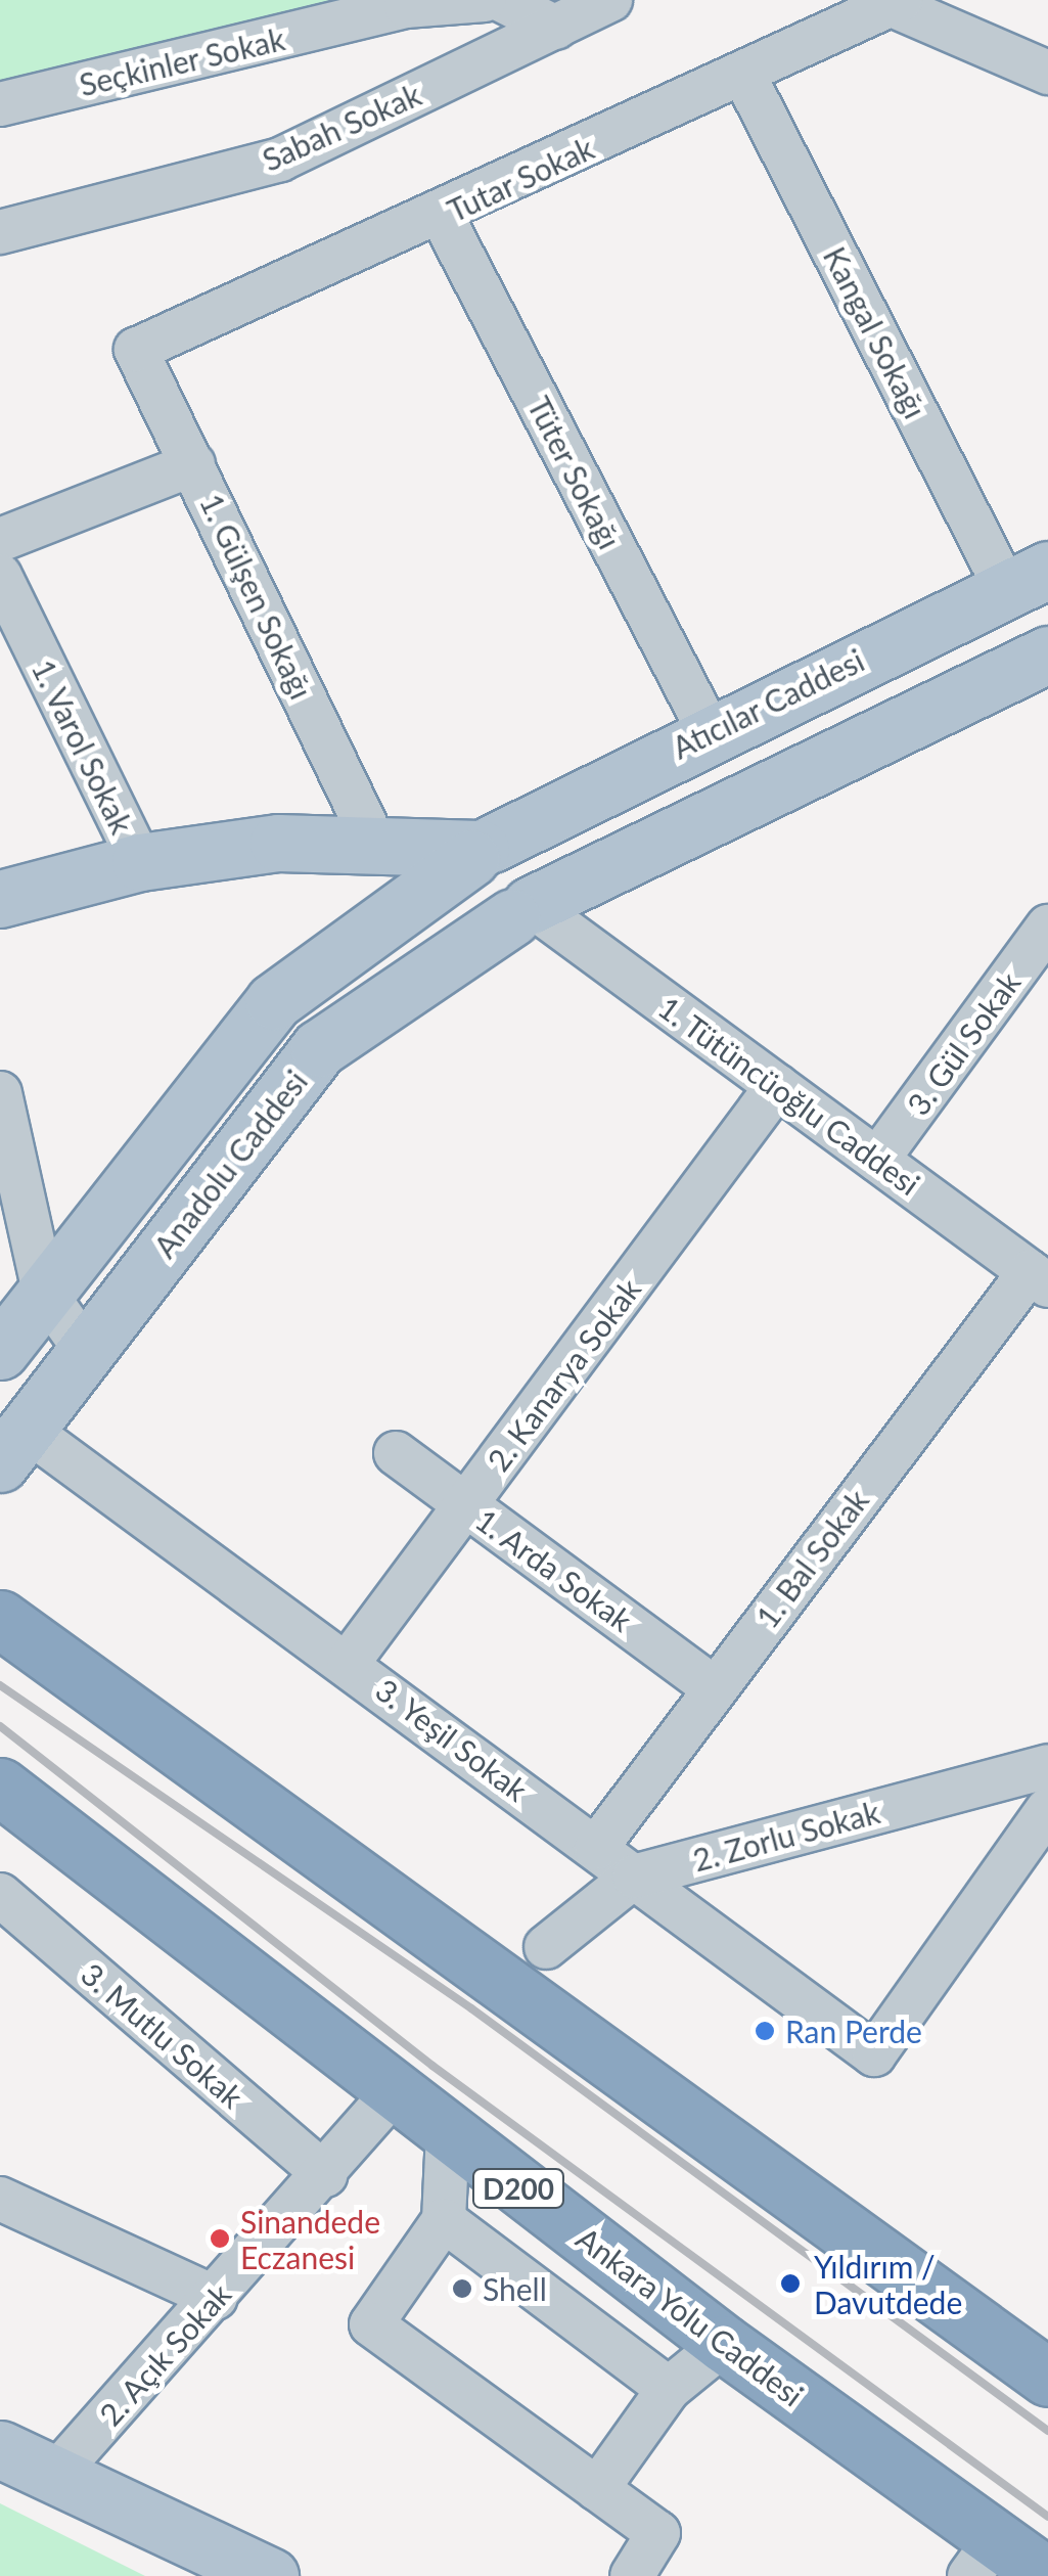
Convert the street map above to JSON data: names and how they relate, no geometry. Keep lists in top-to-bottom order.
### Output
{
  "streets": {
    "highway": ["D200", "Ankara Yolu Caddesi"],
    "main road": ["Atıcılar Caddesi", "Anadolu Caddesi"],
    "street": [
      "Seçkinler Sokak",
      "Sabah Sokak",
      "Tutar Sokak",
      "Kangal Sokağı",
      "Tüter Sokağı",
      "1. Gülşen Sokağı",
      "1. Varol Sokak",
      "3. Gül Sokak",
      "1. Tütüncüoğlu Caddesi",
      "2. Kanarya Sokak",
      "1. Bal Sokak",
      "1. Arda Sokak",
      "3. Yeşil Sokak",
      "2. Zorlu Sokak",
      "3. Mutlu Sokak",
      "2. Açık Sokak"
    ]
  },
  "crossings": [
    ["Tutar Sokak", "Kangal Sokağı"],
    ["Tutar Sokak", "Tüter Sokağı"],
    ["Tutar Sokak", "1. Gülşen Sokağı"],
    ["Kangal Sokağı", "Atıcılar Caddesi"],
    ["Tüter Sokağı", "Atıcılar Caddesi"],
    ["1. Gülşen Sokağı", "Atıcılar Caddesi"],
    ["Atıcılar Caddesi", "1. Varol Sokak"],
    ["3. Gül Sokak", "1. Tütüncüoğlu Caddesi"],
    ["1. Tütüncüoğlu Caddesi", "Anadolu Caddesi"],
    ["1. Tütüncüoğlu Caddesi", "2. Kanarya Sokak"],
    ["1. Tütüncüoğlu Caddesi", "1. Bal Sokak"],
    ["Anadolu Caddesi", "3. Yeşil Sokak"],
    ["2. Kanarya Sokak", "1. Arda Sokak"],
    ["2. Kanarya Sokak", "3. Yeşil Sokak"],
    ["1. Bal Sokak", "1. Arda Sokak"],
    ["1. Bal Sokak", "3. Yeşil Sokak"],
    ["3. Yeşil Sokak", "2. Zorlu Sokak"],
    ["3. Mutlu Sokak", "2. Açık Sokak"],
    ["Ankara Yolu Caddesi", "2. Açık Sokak"]
  ],
  "places": [
    "Ran Perde",
    "Sinandede Eczanesi",
    "Yıldırım / Davutdede",
    "Shell"
  ]
}
